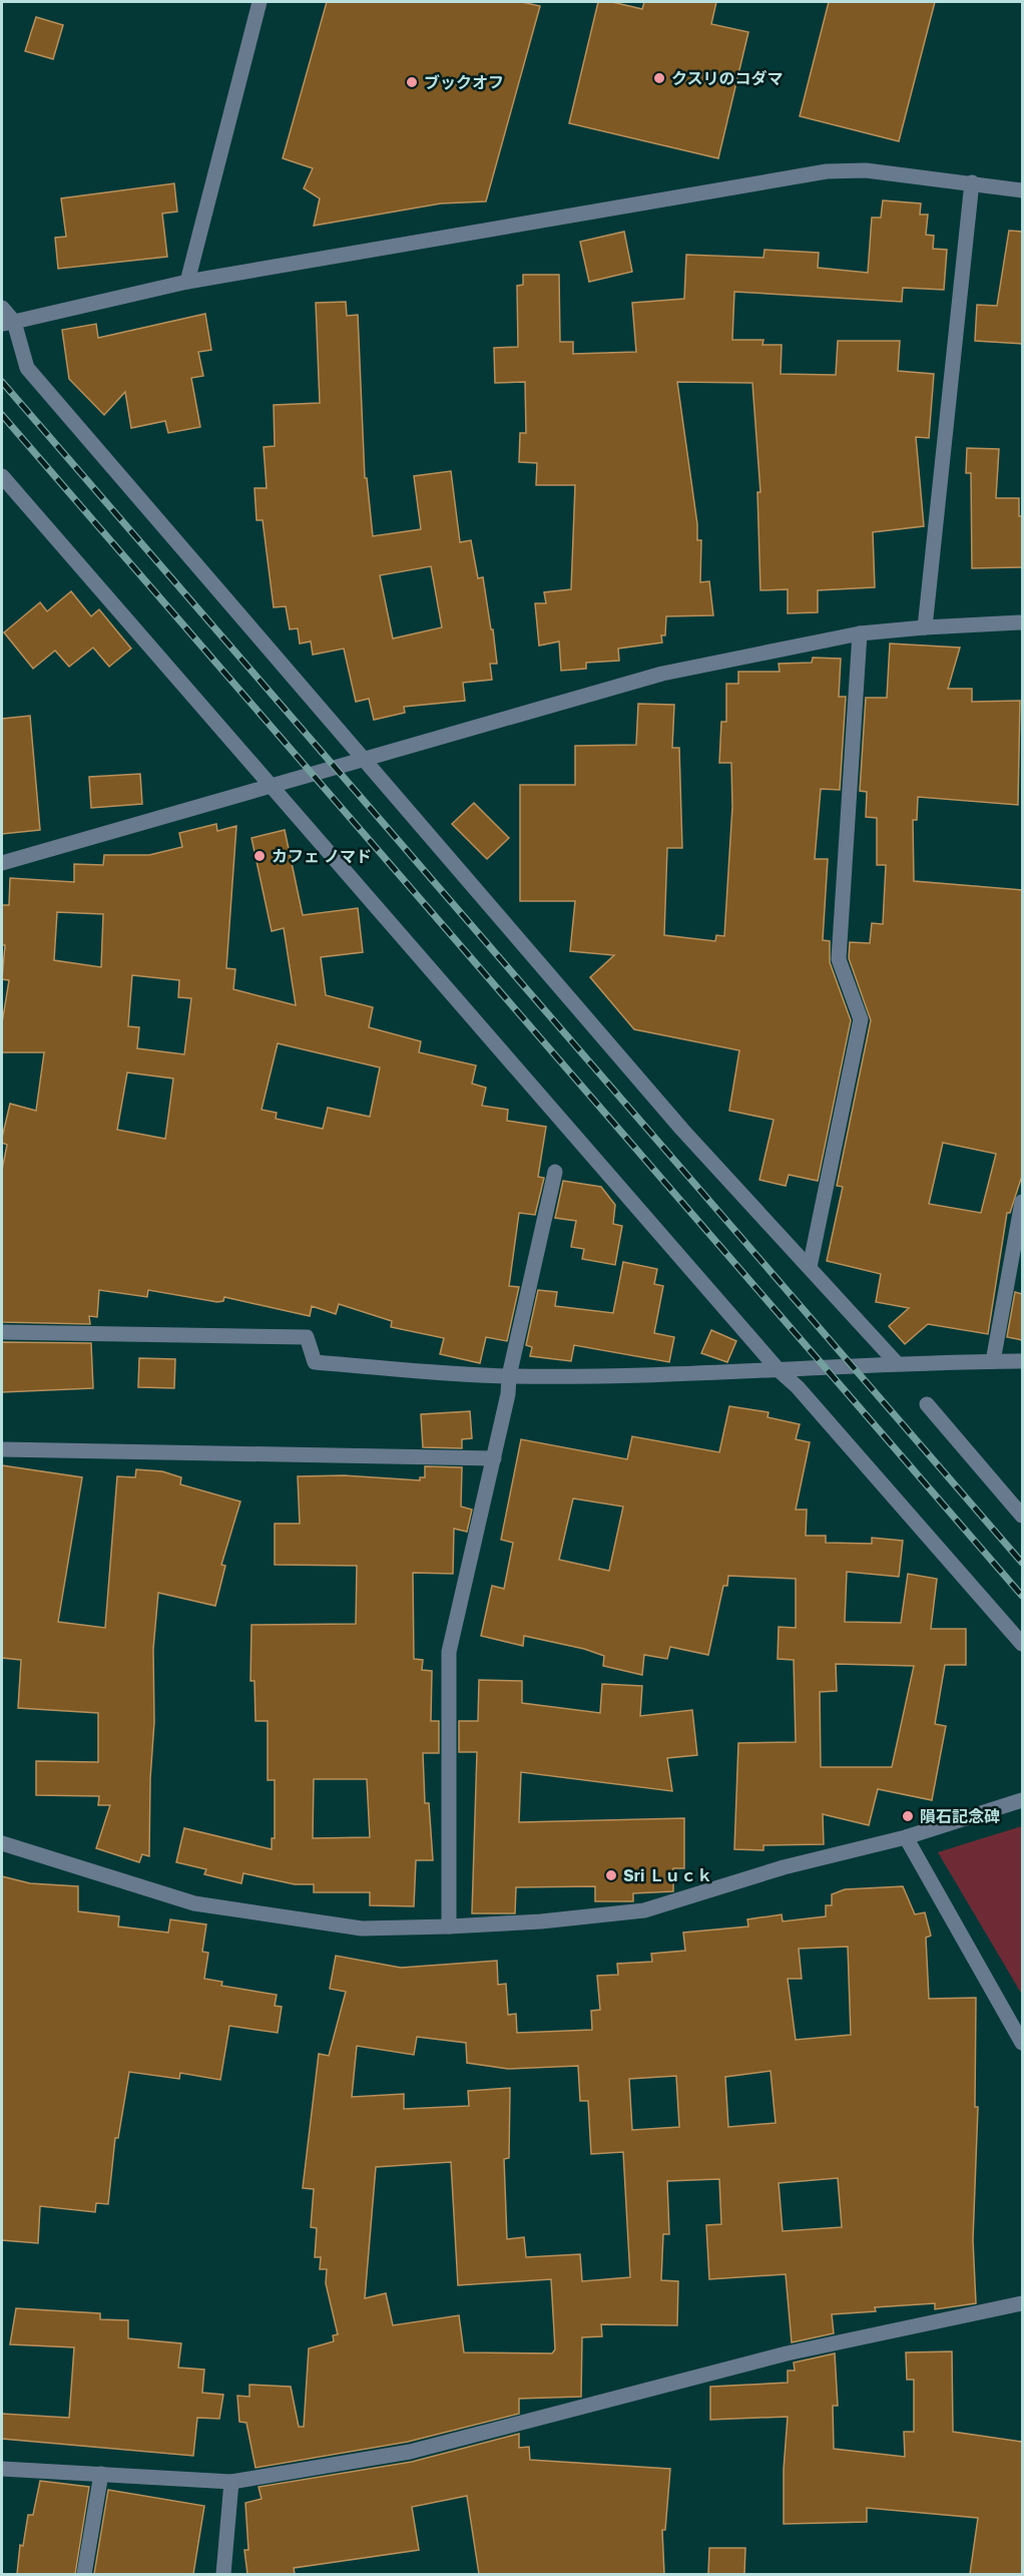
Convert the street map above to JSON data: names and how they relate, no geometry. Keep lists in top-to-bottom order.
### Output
{
  "places": [
    "クスリのコダマ",
    "ブックオフ",
    "カフェ ノマド",
    "隕石記念碑",
    "Sri Ｌｕｃｋ"
  ]
}
